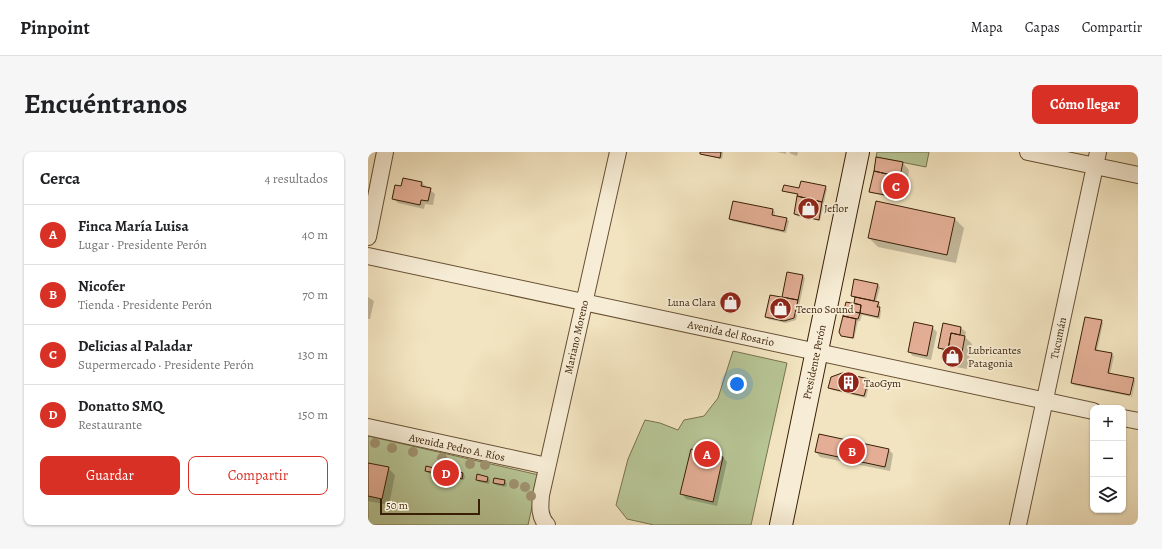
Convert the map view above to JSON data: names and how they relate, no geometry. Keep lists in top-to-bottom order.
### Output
{
  "streets": {
    "main road": ["Presidente Perón"],
    "street": [
      "Avenida del Rosario",
      "Mariano Moreno",
      "Tucumán",
      "Avenida Pedro A. Ríos"
    ]
  },
  "crossings": [
    ["Avenida del Rosario", "Mariano Moreno"],
    ["Avenida del Rosario", "Tucumán"],
    ["Avenida del Rosario", "Presidente Perón"],
    ["Mariano Moreno", "Avenida Pedro A. Ríos"]
  ],
  "places": {
    "shop": [
      "Jeflor",
      "Luna Clara",
      "Tecno Sound",
      "Lubricantes Patagonia"
    ],
    "building": ["TaoGym"]
  },
  "scale_bar": "50 m",
  "page": {
    "header": "Pinpoint",
    "nav": ["Mapa", "Capas", "Compartir"],
    "title": "Encuéntranos",
    "buttons": [
      "Cómo llegar",
      ["Guardar", "Compartir"]
    ],
    "heading": ["Cerca", "4 resultados"],
    "pins": [
      "C",
      "B",
      "A",
      "D"
    ],
    "list": [
      {
        "mark": "A",
        "name": "Finca María Luisa",
        "note": "Lugar · Presidente Perón",
        "value": "40 m"
      },
      {
        "mark": "B",
        "name": "Nicofer",
        "note": "Tienda · Presidente Perón",
        "value": "70 m"
      },
      {
        "mark": "C",
        "name": "Delicias al Paladar",
        "note": "Supermercado · Presidente Perón",
        "value": "130 m"
      },
      {
        "mark": "D",
        "name": "Donatto SMQ",
        "note": "Restaurante",
        "value": "150 m"
      }
    ],
    "map_buttons": ["+", "−"],
    "scale": "50 m"
  }
}
